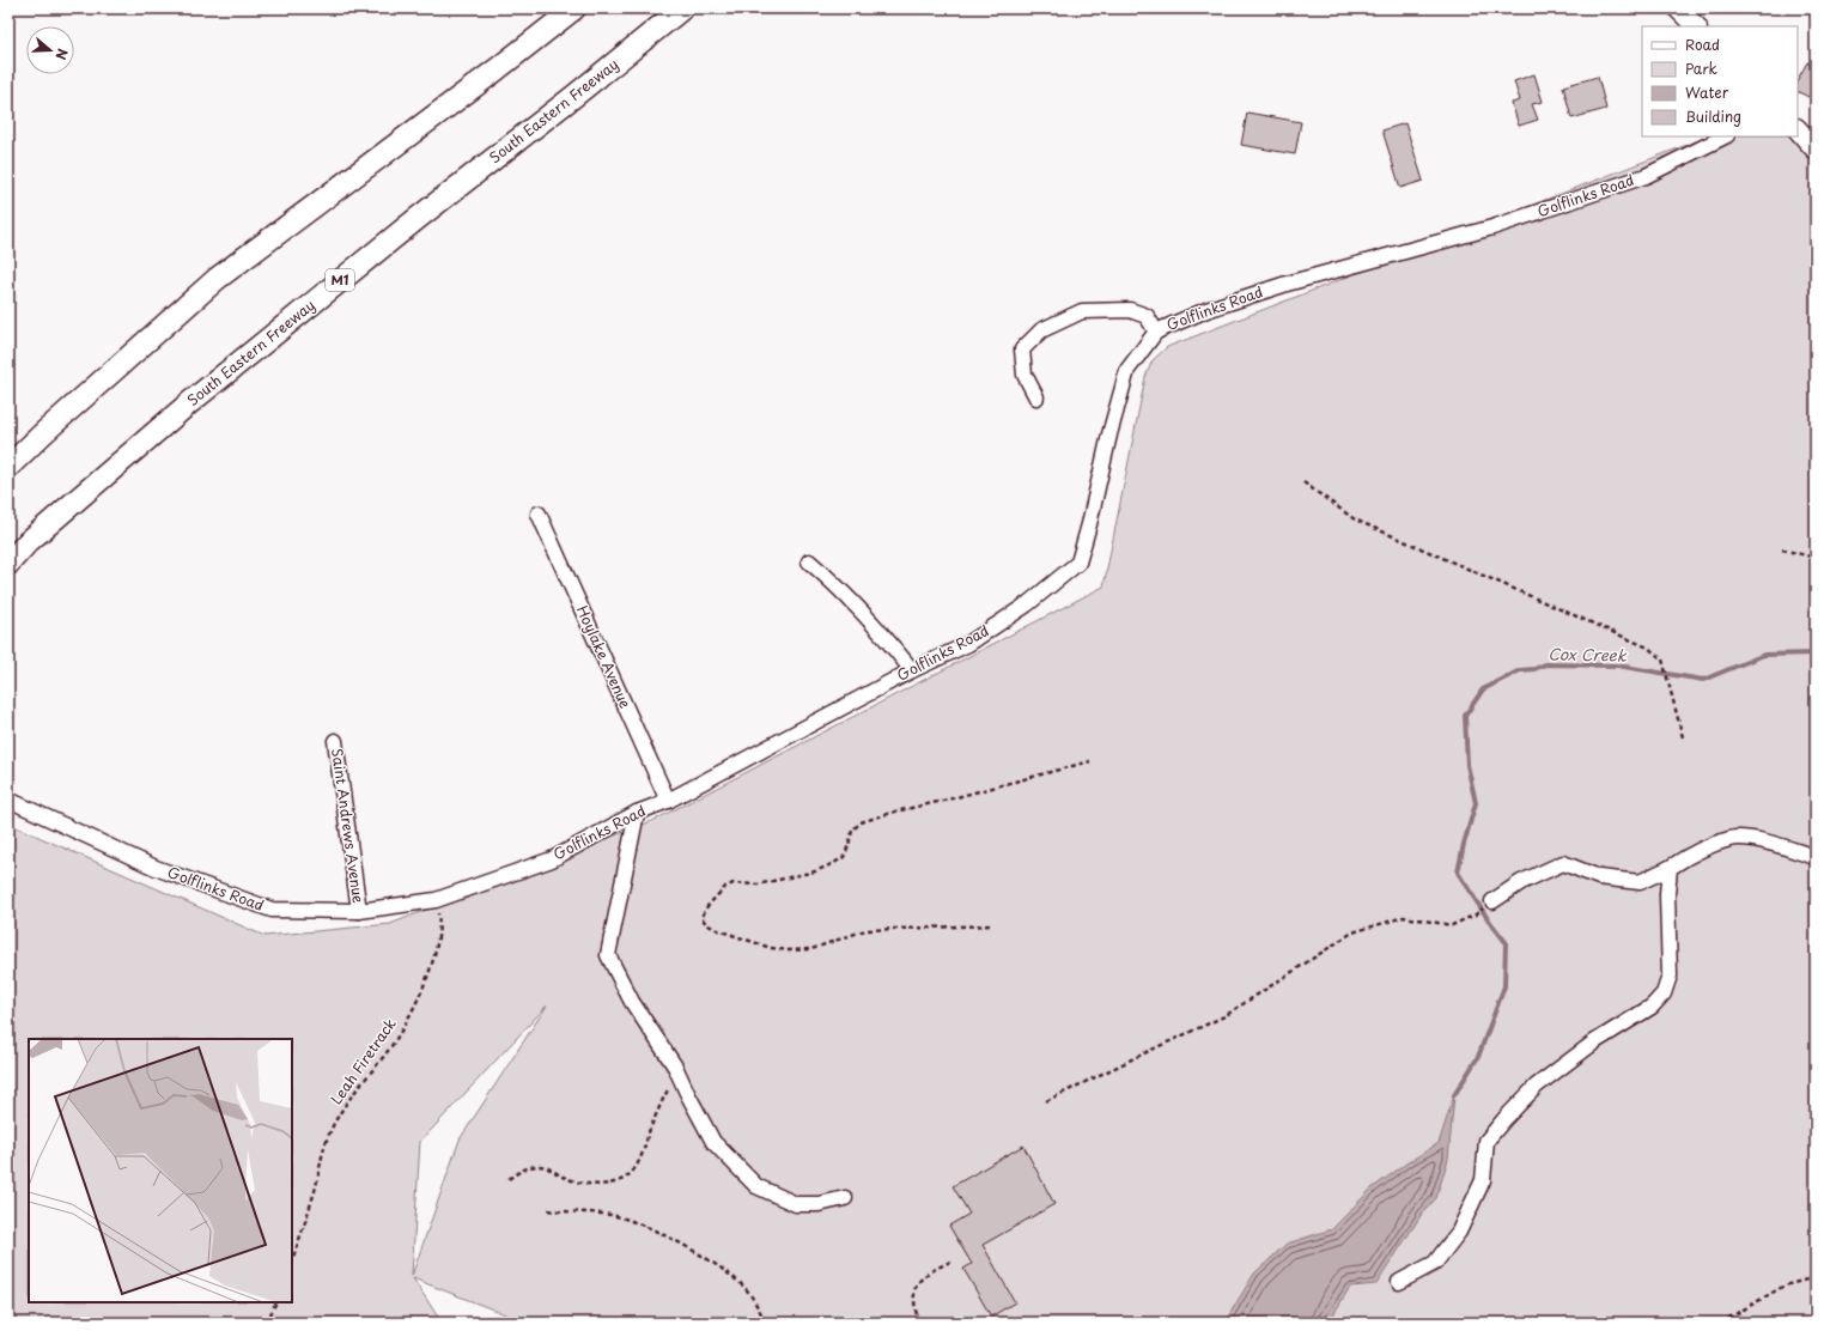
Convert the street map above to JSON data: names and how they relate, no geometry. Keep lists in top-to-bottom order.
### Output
{
  "streets": {
    "highway": ["South Eastern Freeway", "M1"],
    "street": ["Golflinks Road", "Hoylake Avenue", "Saint Andrews Avenue"],
    "path": ["Leah Firetrack"]
  },
  "crossings": [
    ["Golflinks Road", "Hoylake Avenue"],
    ["Golflinks Road", "Saint Andrews Avenue"],
    ["Golflinks Road", "Leah Firetrack"]
  ],
  "water": ["Cox Creek"],
  "legend": [
    "Road",
    "Park",
    "Water",
    "Building"
  ],
  "north": "right"
}
